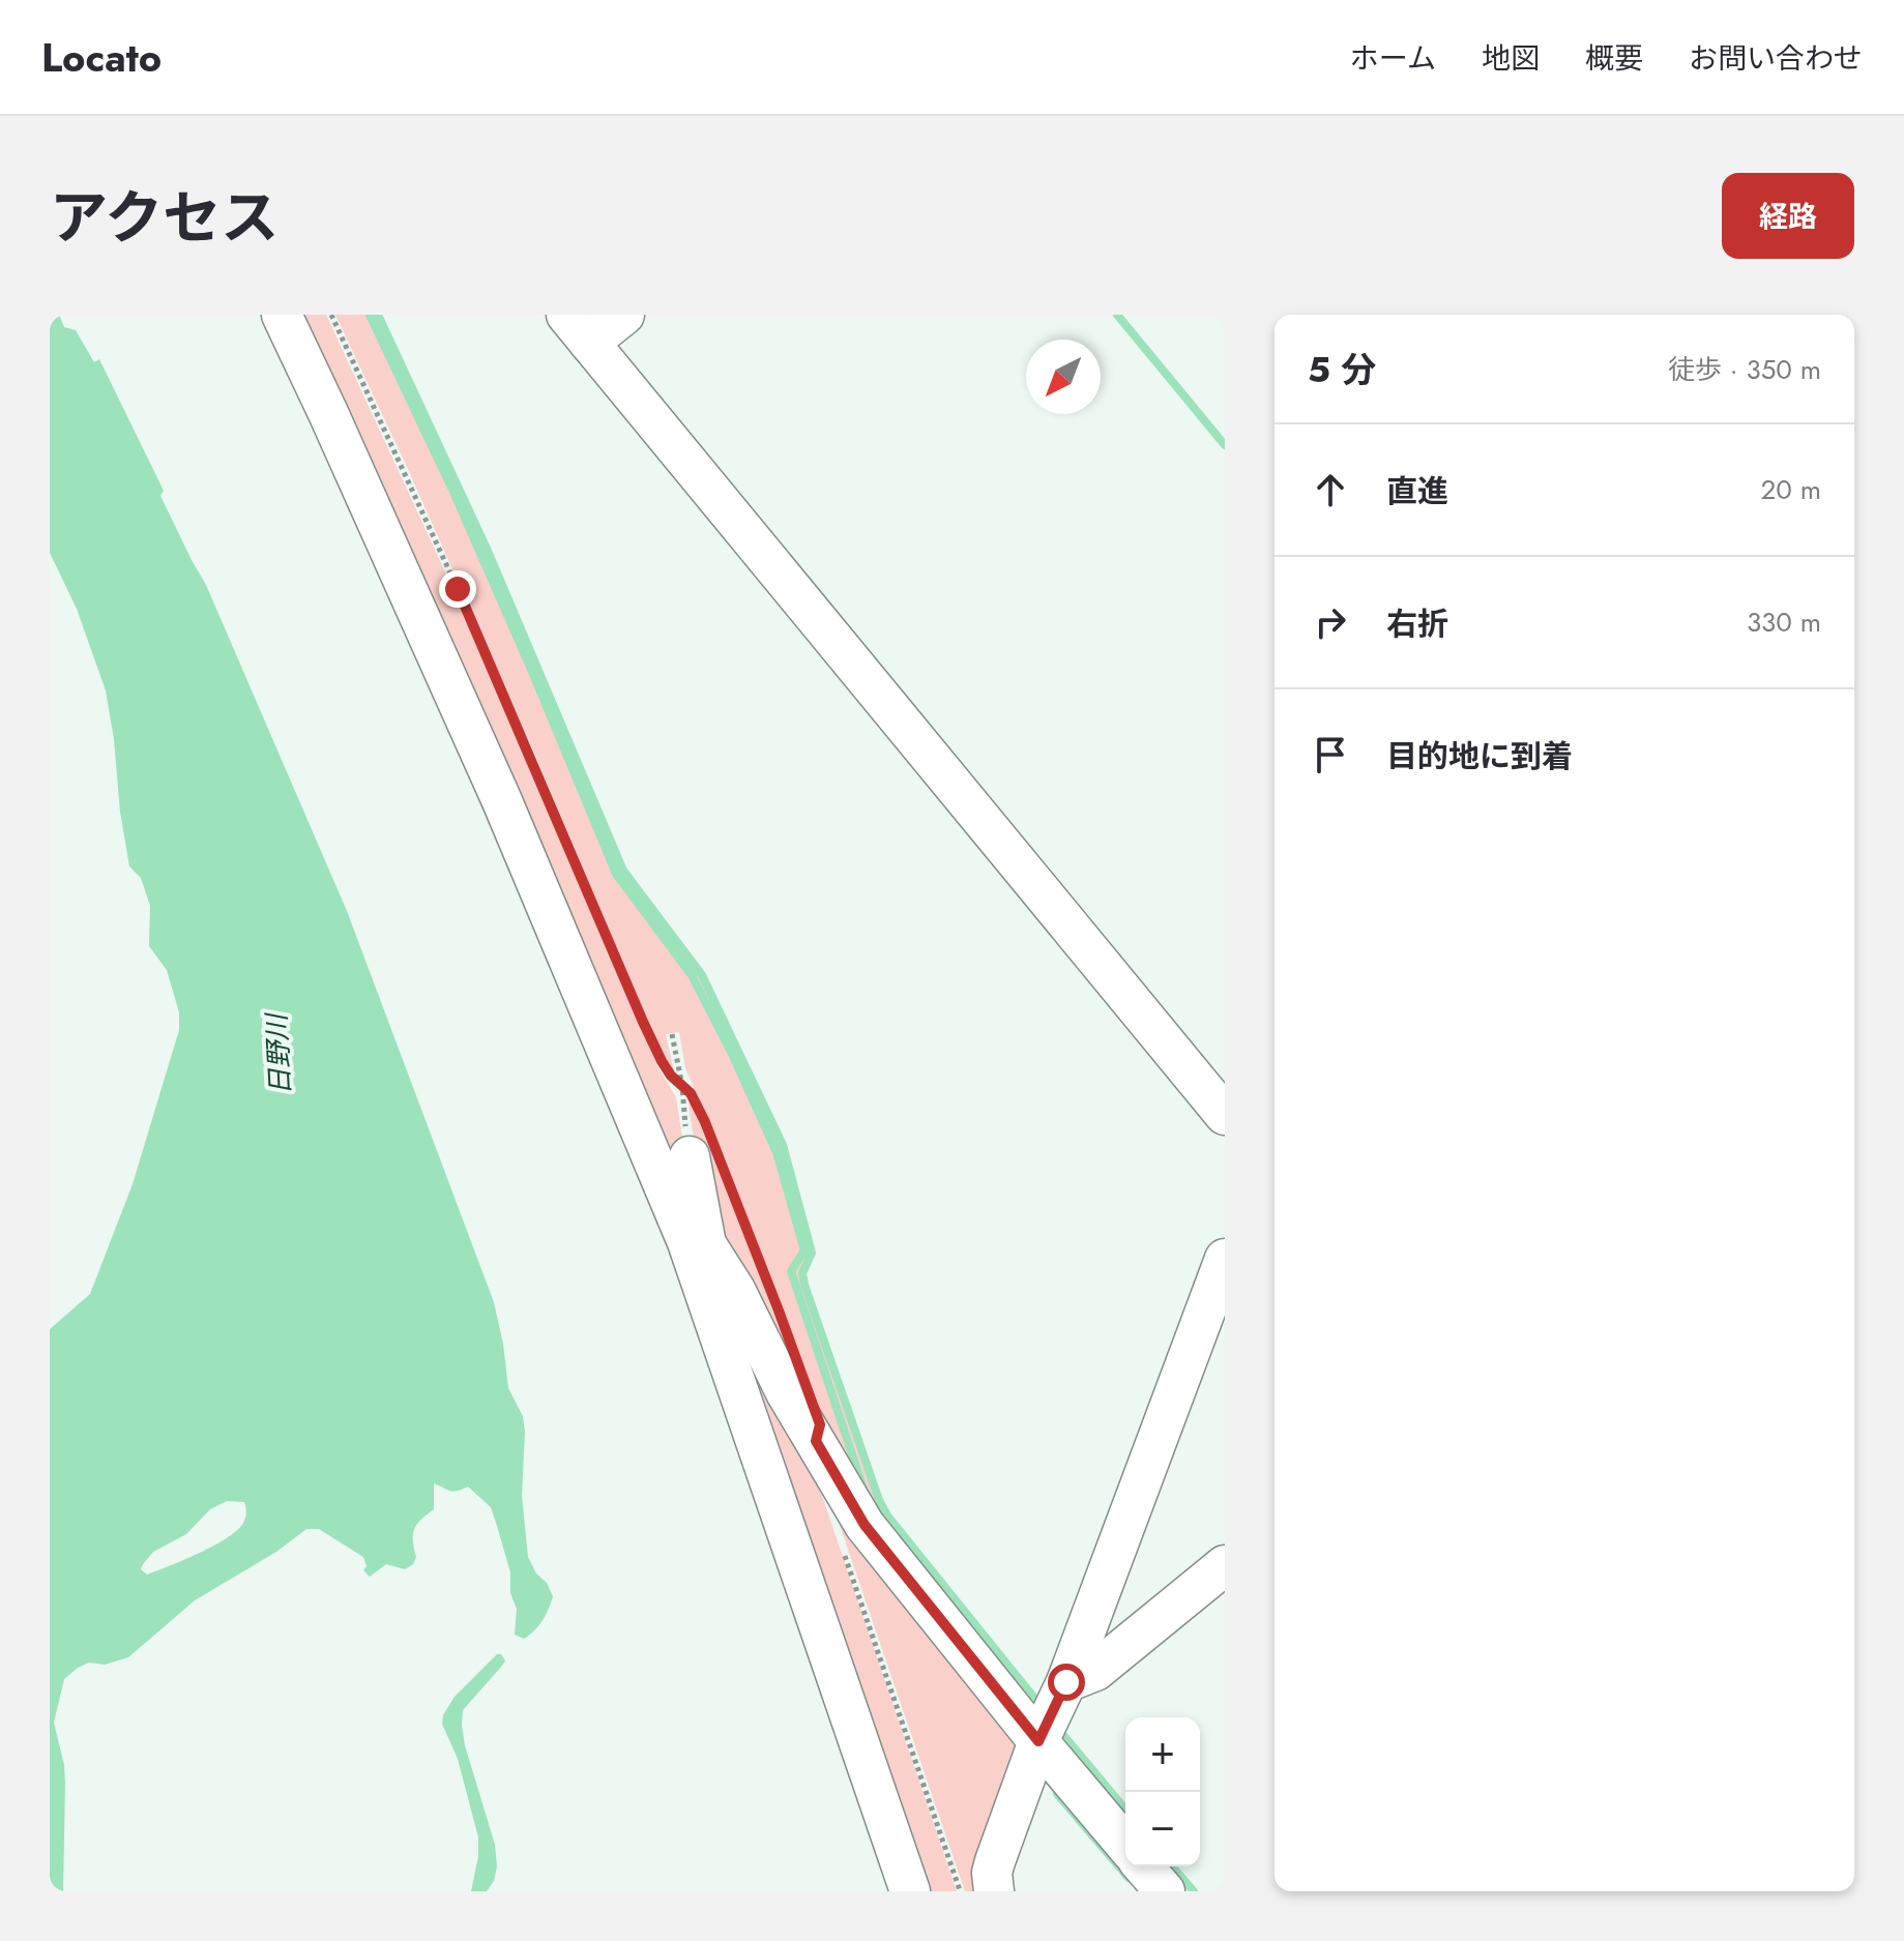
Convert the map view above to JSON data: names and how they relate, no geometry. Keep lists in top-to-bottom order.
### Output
{
  "water": ["日野川"],
  "north": "bottom left",
  "page": {
    "header": "Locato",
    "nav": [
      "ホーム",
      "地図",
      "概要",
      "お問い合わせ"
    ],
    "title": "アクセス",
    "buttons": "経路",
    "heading": ["5 分", "徒歩 · 350 m"],
    "list": [
      ["直進", "20 m"],
      ["右折", "330 m"],
      "目的地に到着"
    ],
    "map_buttons": ["+", "−"]
  }
}
